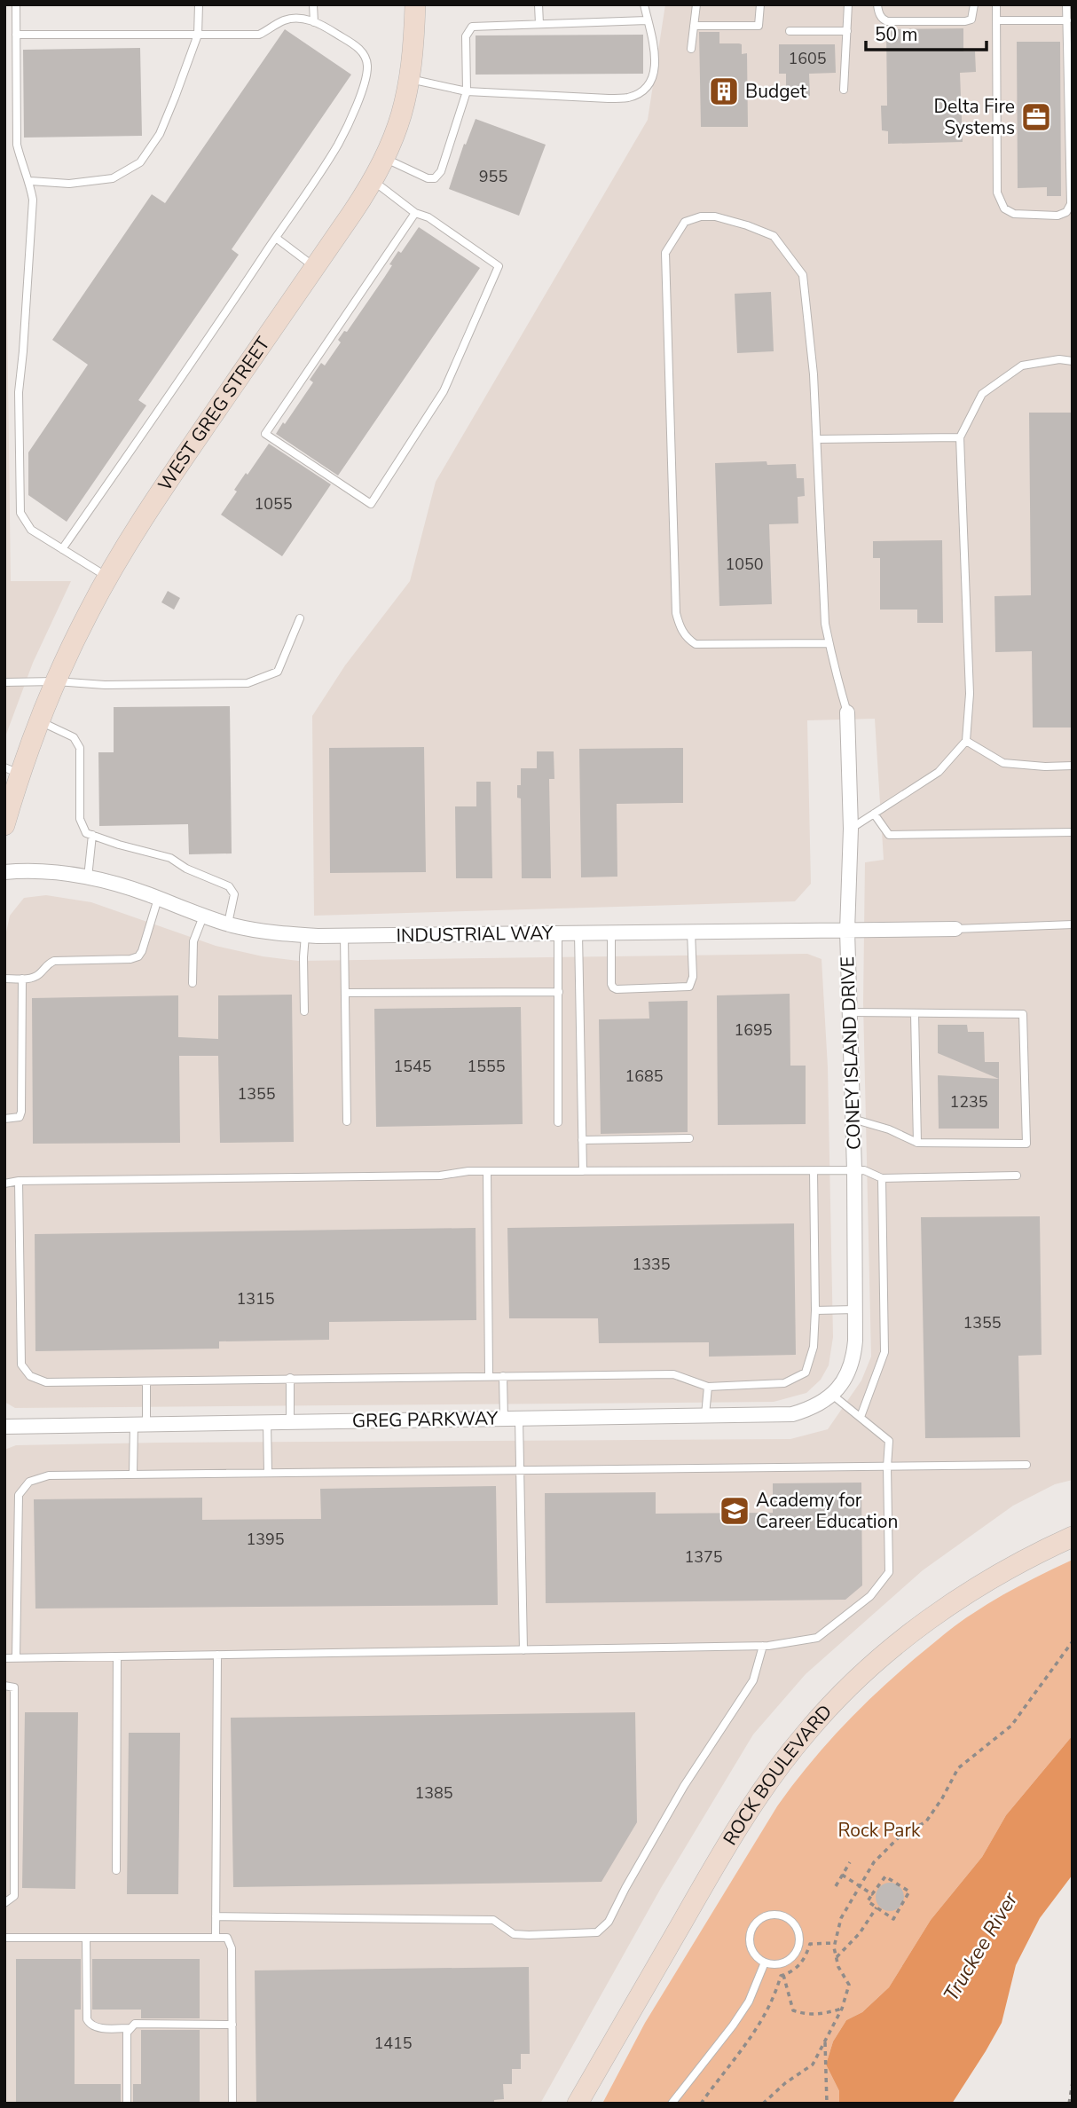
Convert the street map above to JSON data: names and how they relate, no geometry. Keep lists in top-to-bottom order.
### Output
{
  "streets": {
    "main road": ["WEST GREG STREET", "ROCK BOULEVARD"],
    "street": ["INDUSTRIAL WAY", "CONEY ISLAND DRIVE", "GREG PARKWAY"]
  },
  "crossings": [
    ["INDUSTRIAL WAY", "CONEY ISLAND DRIVE"],
    ["CONEY ISLAND DRIVE", "GREG PARKWAY"]
  ],
  "water": ["Truckee River"],
  "parks": ["Rock Park"],
  "places": {
    "building": ["Budget"],
    "office": ["Delta Fire Systems"],
    "school or university": ["Academy for Career Education"]
  },
  "house_numbers": [
    "1605",
    "955",
    "1055",
    "1050",
    "1695",
    "1545",
    "1555",
    "1685",
    "1355",
    "1235",
    "1335",
    "1315",
    "1355",
    "1395",
    "1375",
    "1385",
    "1415"
  ],
  "scale_bar": "50 m"
}
